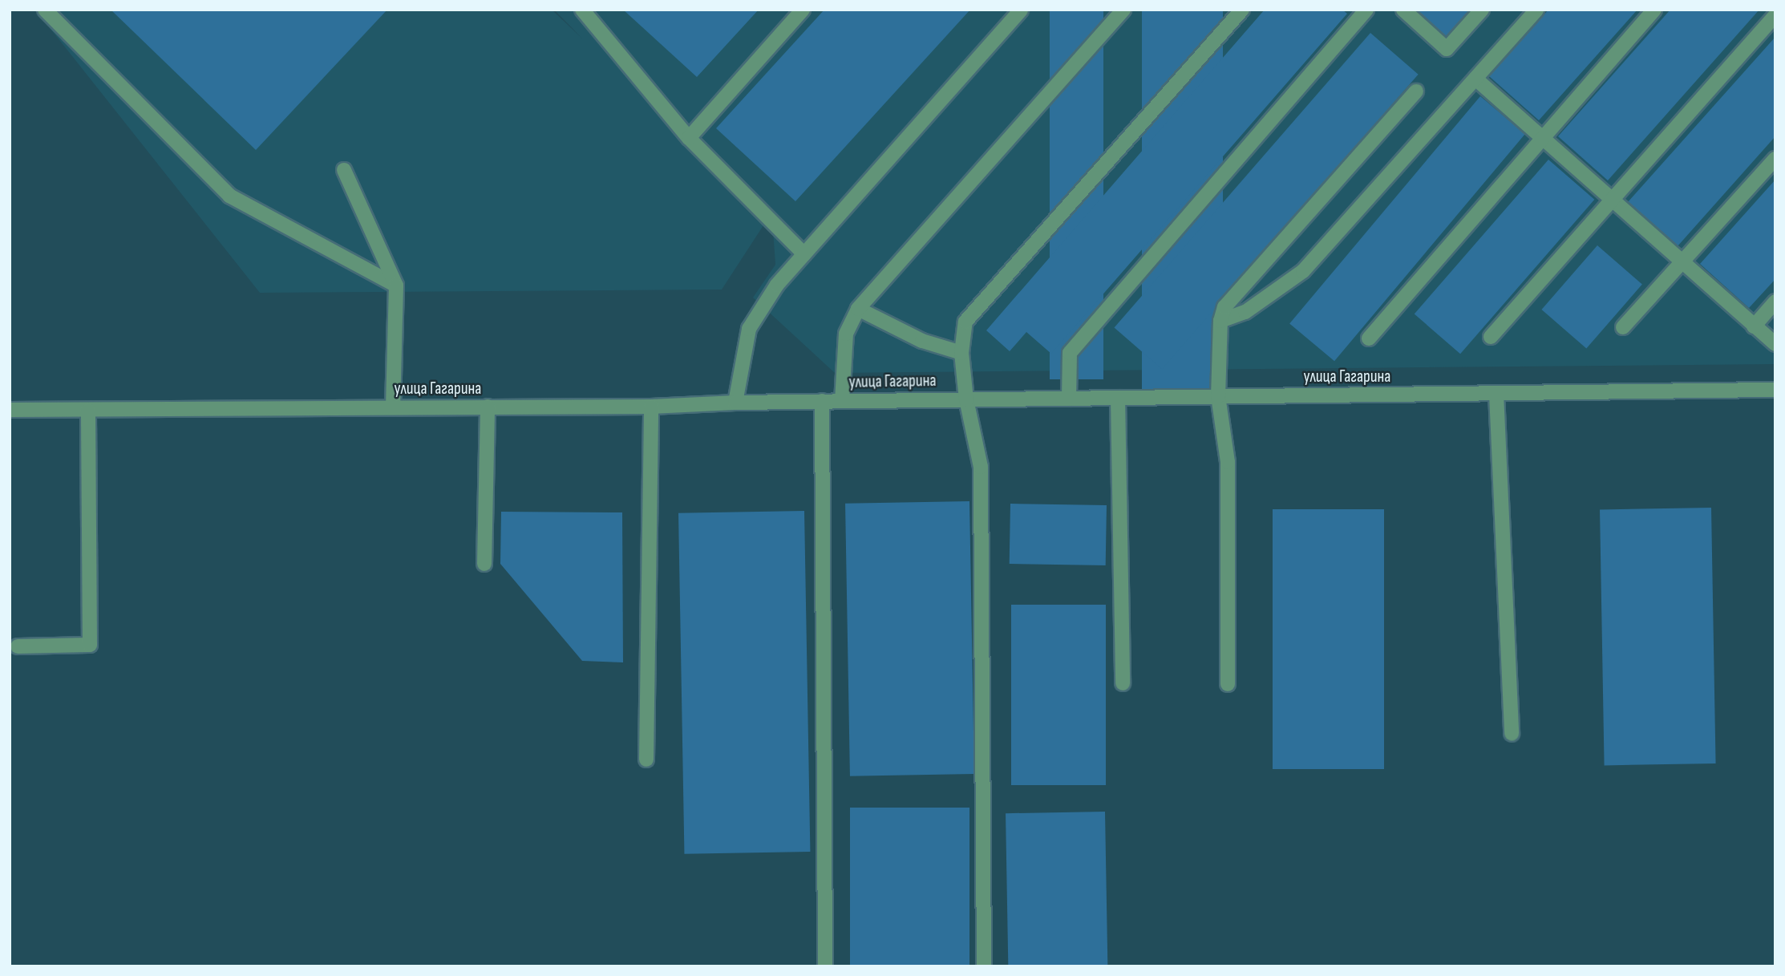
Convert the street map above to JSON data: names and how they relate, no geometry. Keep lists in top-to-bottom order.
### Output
{
  "streets": {
    "street": ["улица Гагарина"]
  }
}
